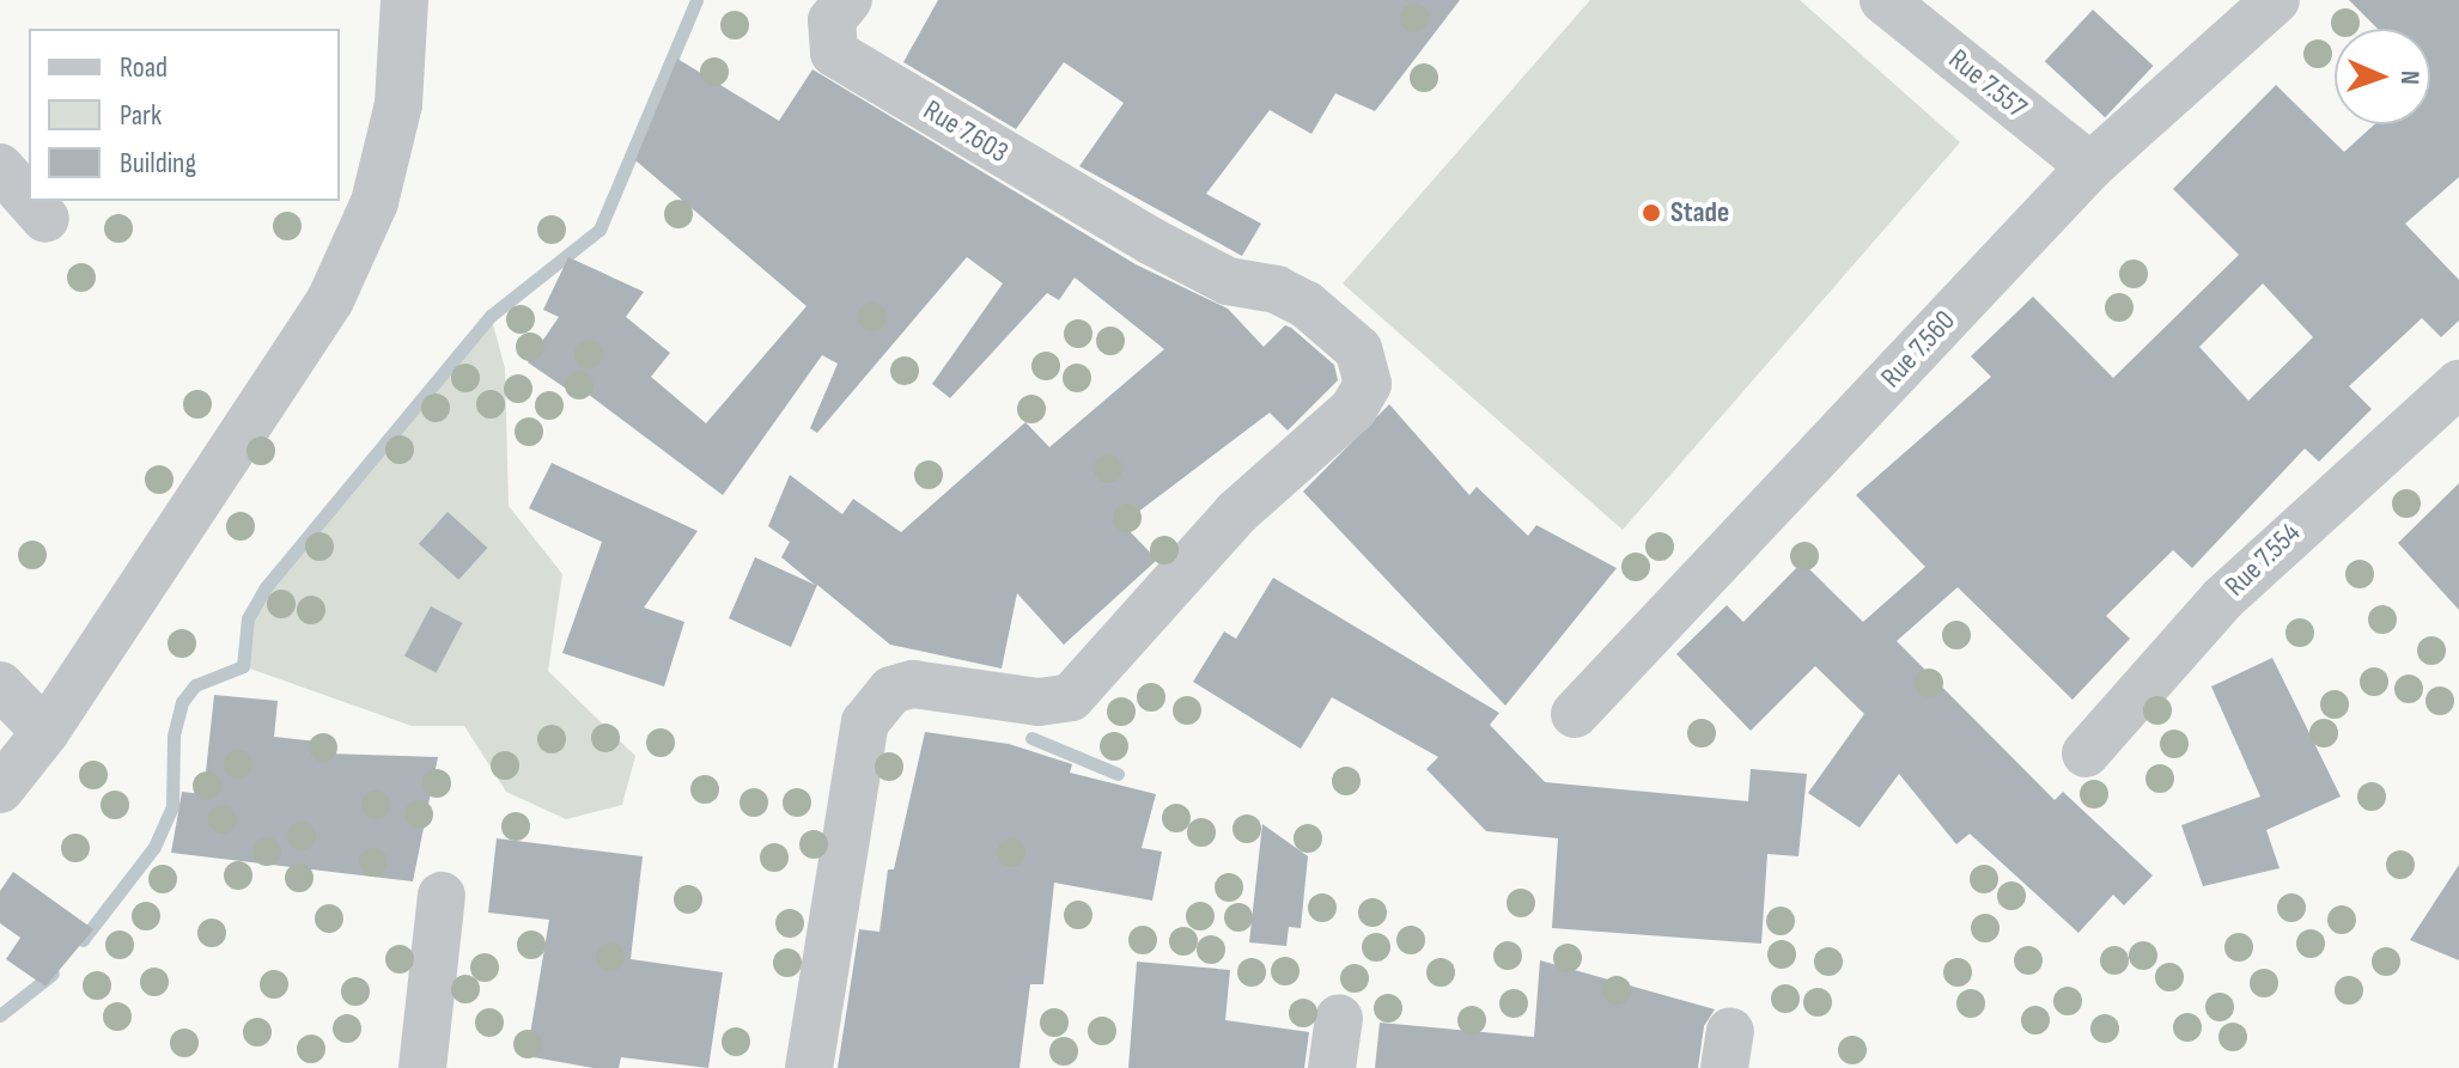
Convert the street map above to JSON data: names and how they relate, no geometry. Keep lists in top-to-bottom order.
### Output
{
  "streets": {
    "street": [
      "Rue 7.557",
      "Rue 7.603",
      "Rue 7.560",
      "Rue 7.554"
    ]
  },
  "crossings": [
    ["Rue 7.557", "Rue 7.560"]
  ],
  "places": ["Stade"],
  "legend": ["Road", "Park", "Building"],
  "north": "right"
}
